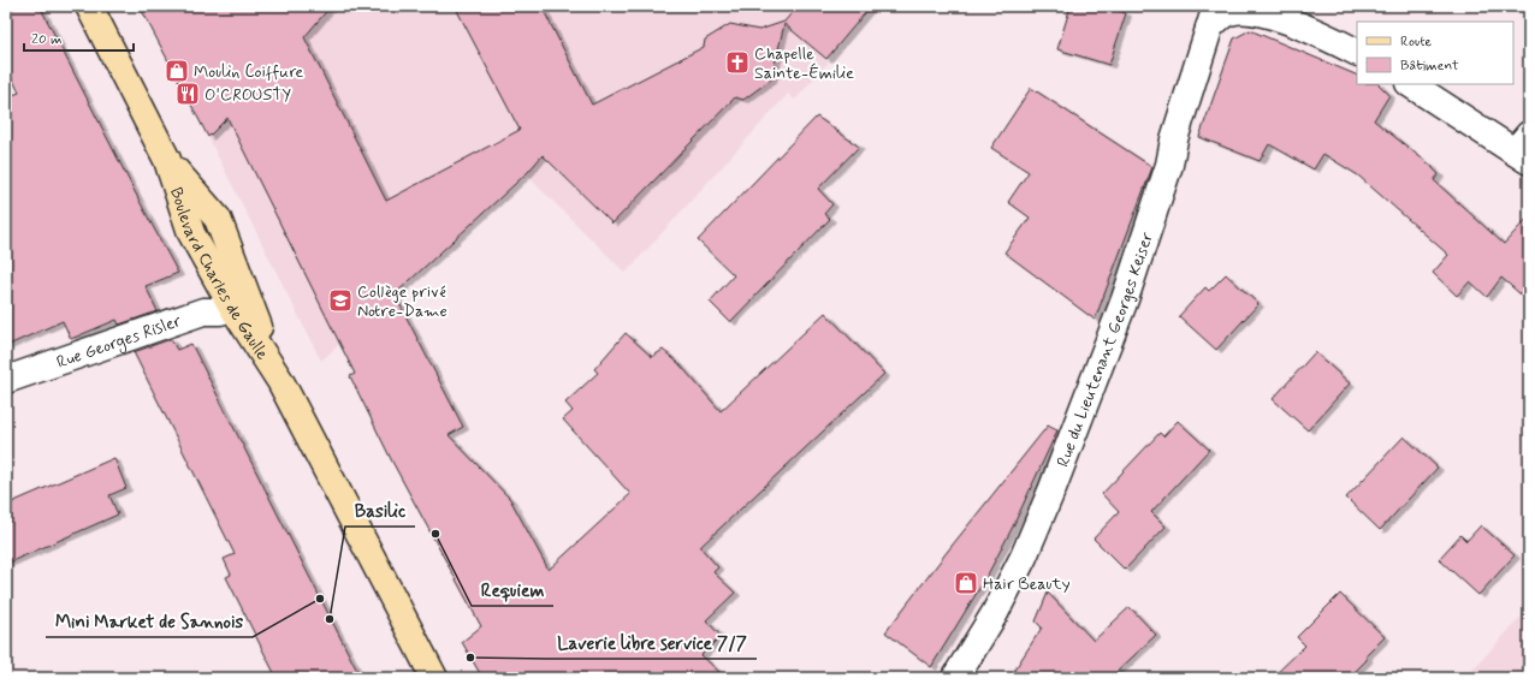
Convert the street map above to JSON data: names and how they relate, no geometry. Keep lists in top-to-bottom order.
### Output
{
  "streets": {
    "main road": ["Boulevard Charles de Gaulle"],
    "street": ["Rue Georges Risler", "Rue du Lieutenant Georges Keiser"]
  },
  "crossings": [
    ["Boulevard Charles de Gaulle", "Rue Georges Risler"]
  ],
  "places": {
    "church": ["Chapelle Sainte-Émilie"],
    "shop": ["Moulin Coiffure", "Hair Beauty"],
    "restaurant": ["O'CROUSTY"],
    "school or university": ["Collège privé Notre-Dame"],
    "other": [
      "Requiem",
      "Mini Market de Sannois",
      "Basilic",
      "Laverie libre service 7/7"
    ]
  },
  "legend": ["Route", "Bâtiment"],
  "scale_bar": "20 m"
}
